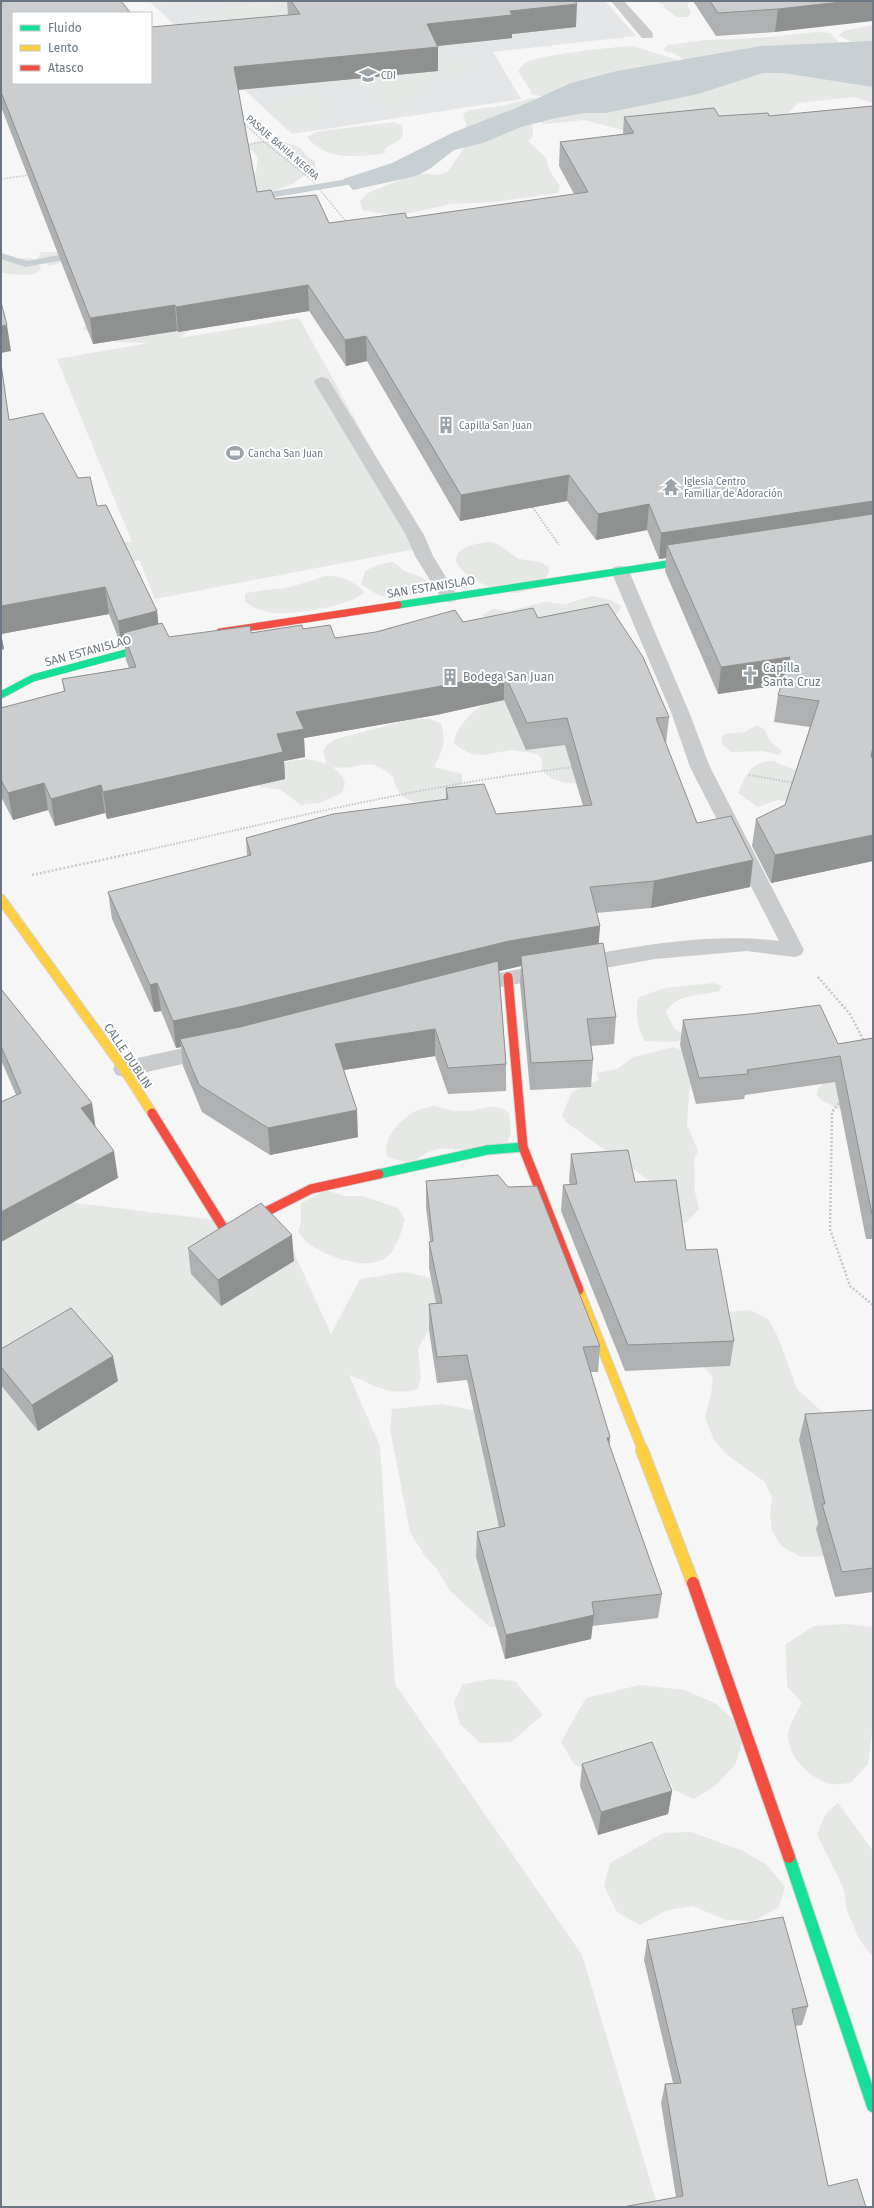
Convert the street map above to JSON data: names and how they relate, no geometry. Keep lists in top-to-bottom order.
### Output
{
  "streets": {
    "street": ["SAN ESTANISLAO", "CALLE DUBLIN"],
    "path": ["PASAJE BAHIA NEGRA"]
  },
  "places": {
    "school or university": ["CDI"],
    "building": ["Capilla San Juan", "Bodega San Juan"],
    "sports": ["Cancha San Juan"],
    "temple": ["Iglesia Centro Familiar de Adoración"],
    "church": ["Capilla Santa Cruz"]
  },
  "legend": ["Fluido", "Lento", "Atasco"]
}
